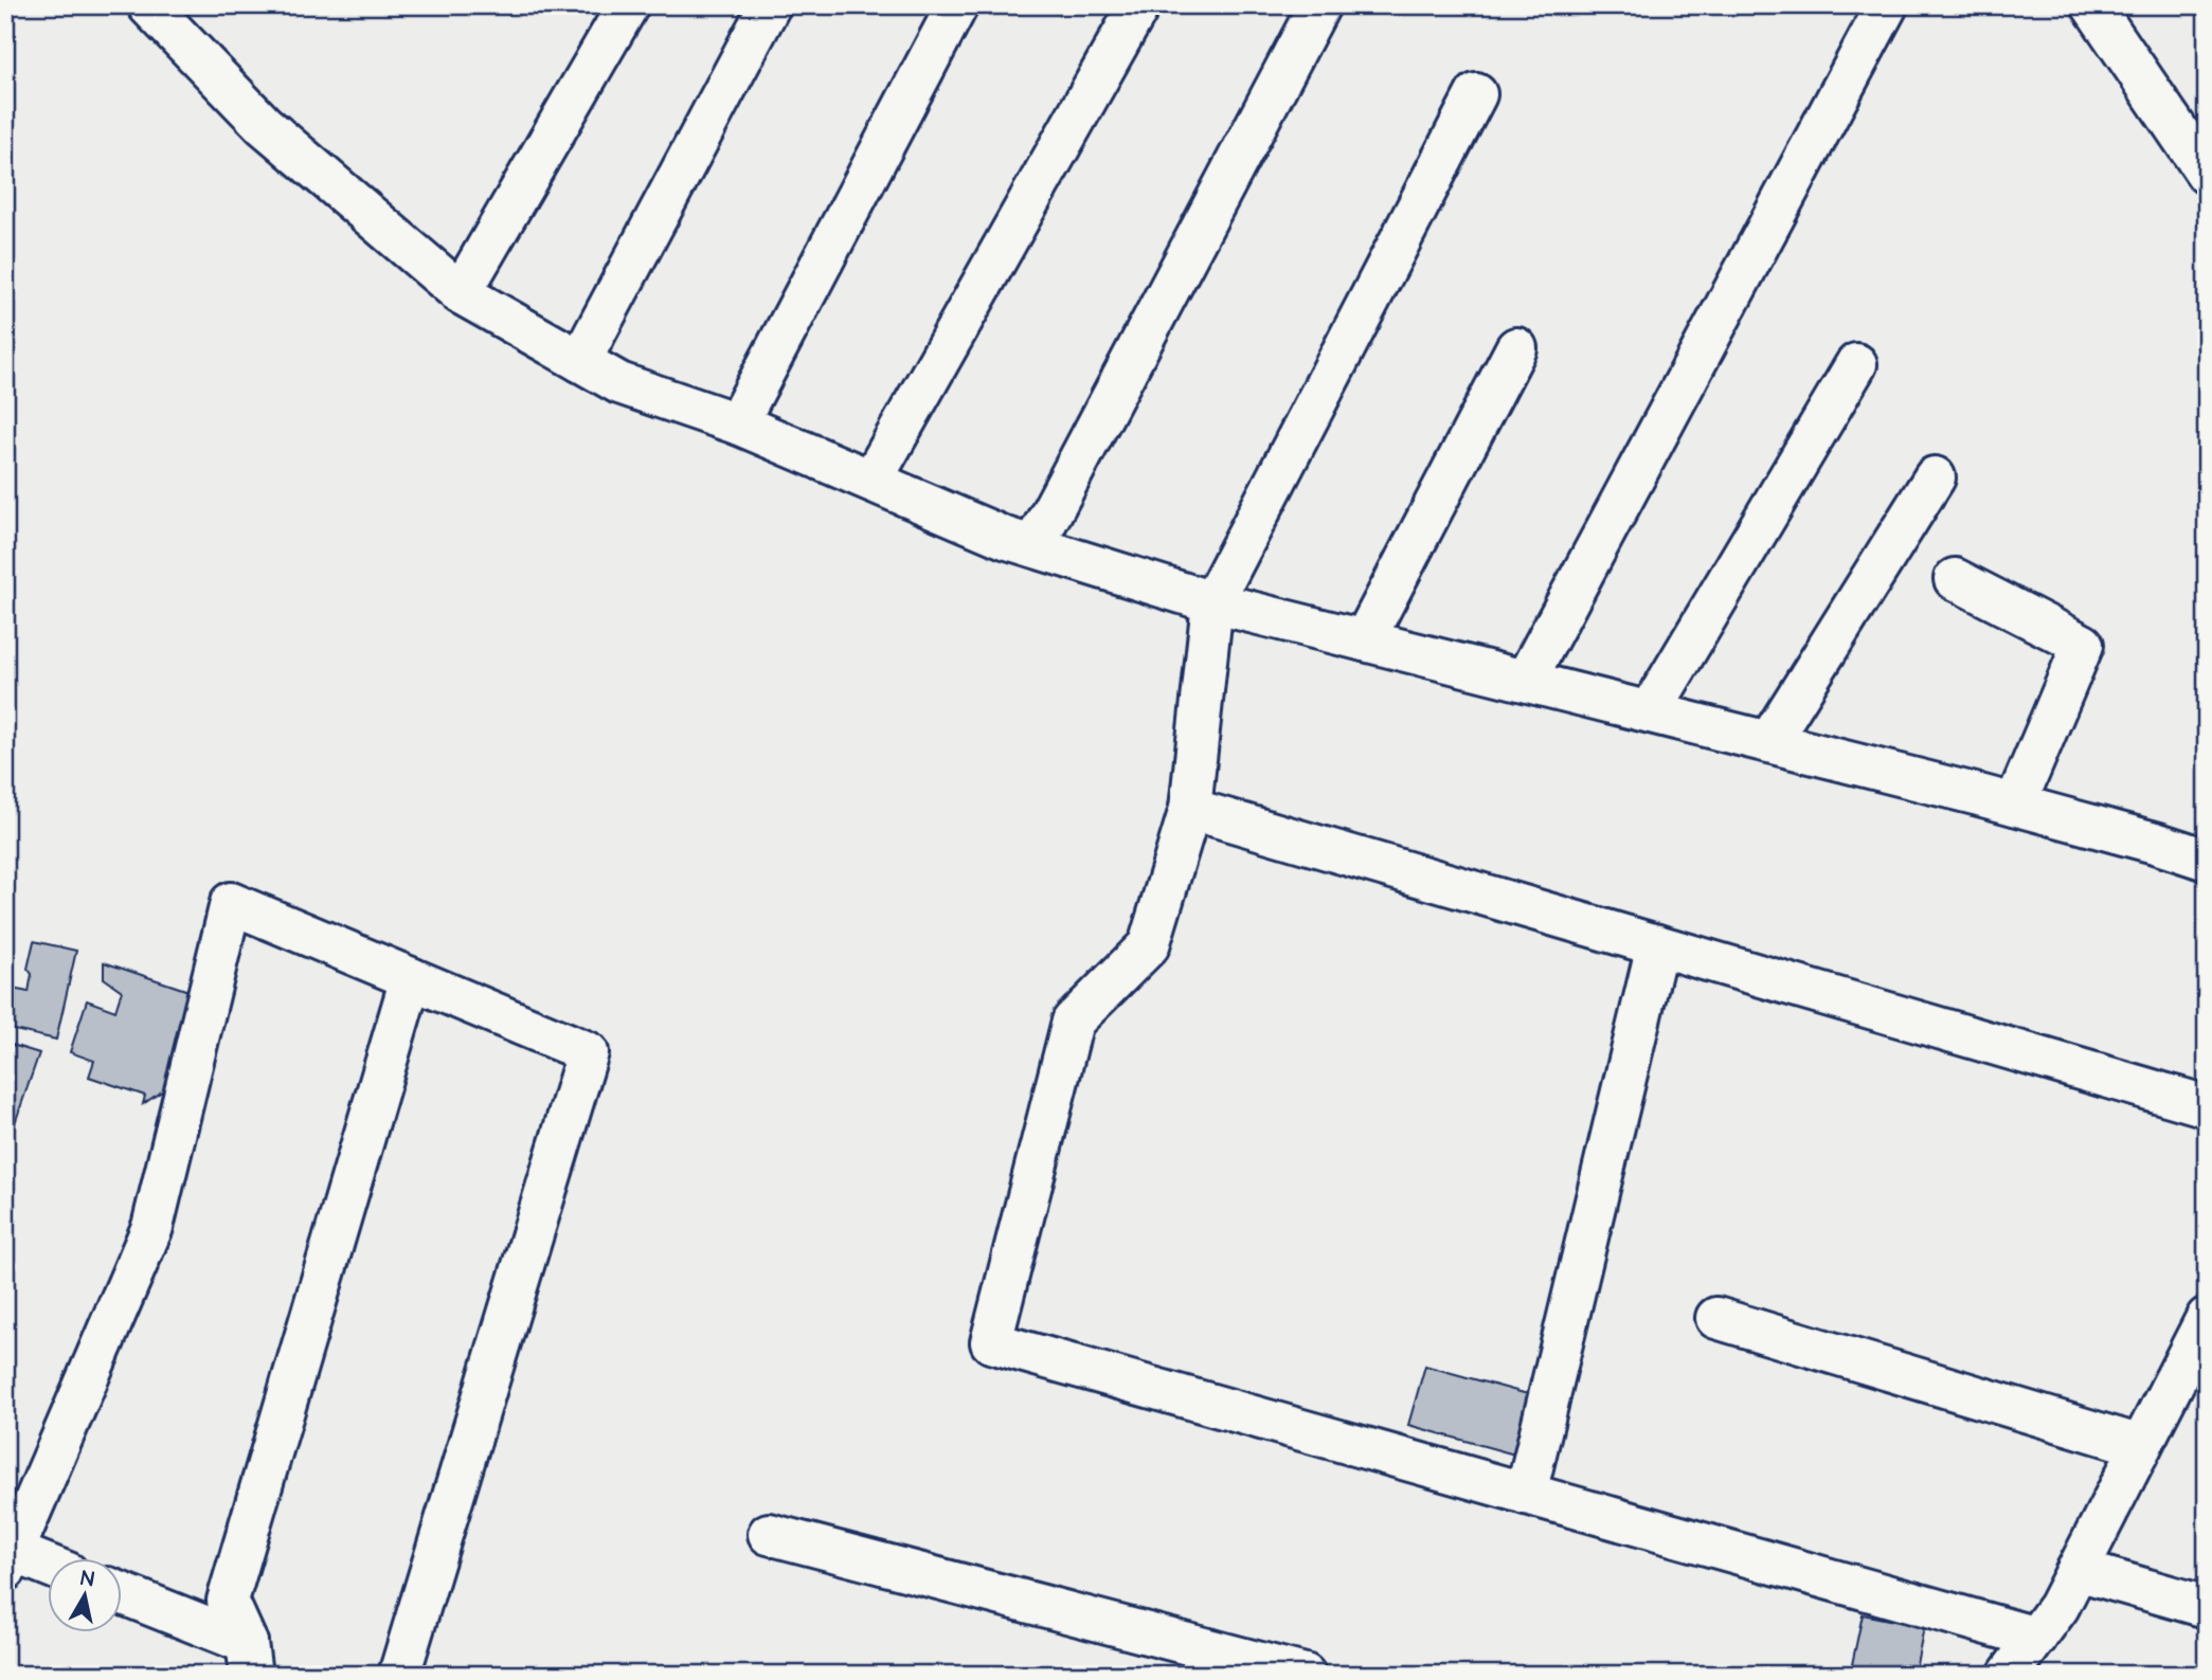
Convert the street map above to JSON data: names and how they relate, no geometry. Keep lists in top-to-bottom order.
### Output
{
  "north": "top"
}
